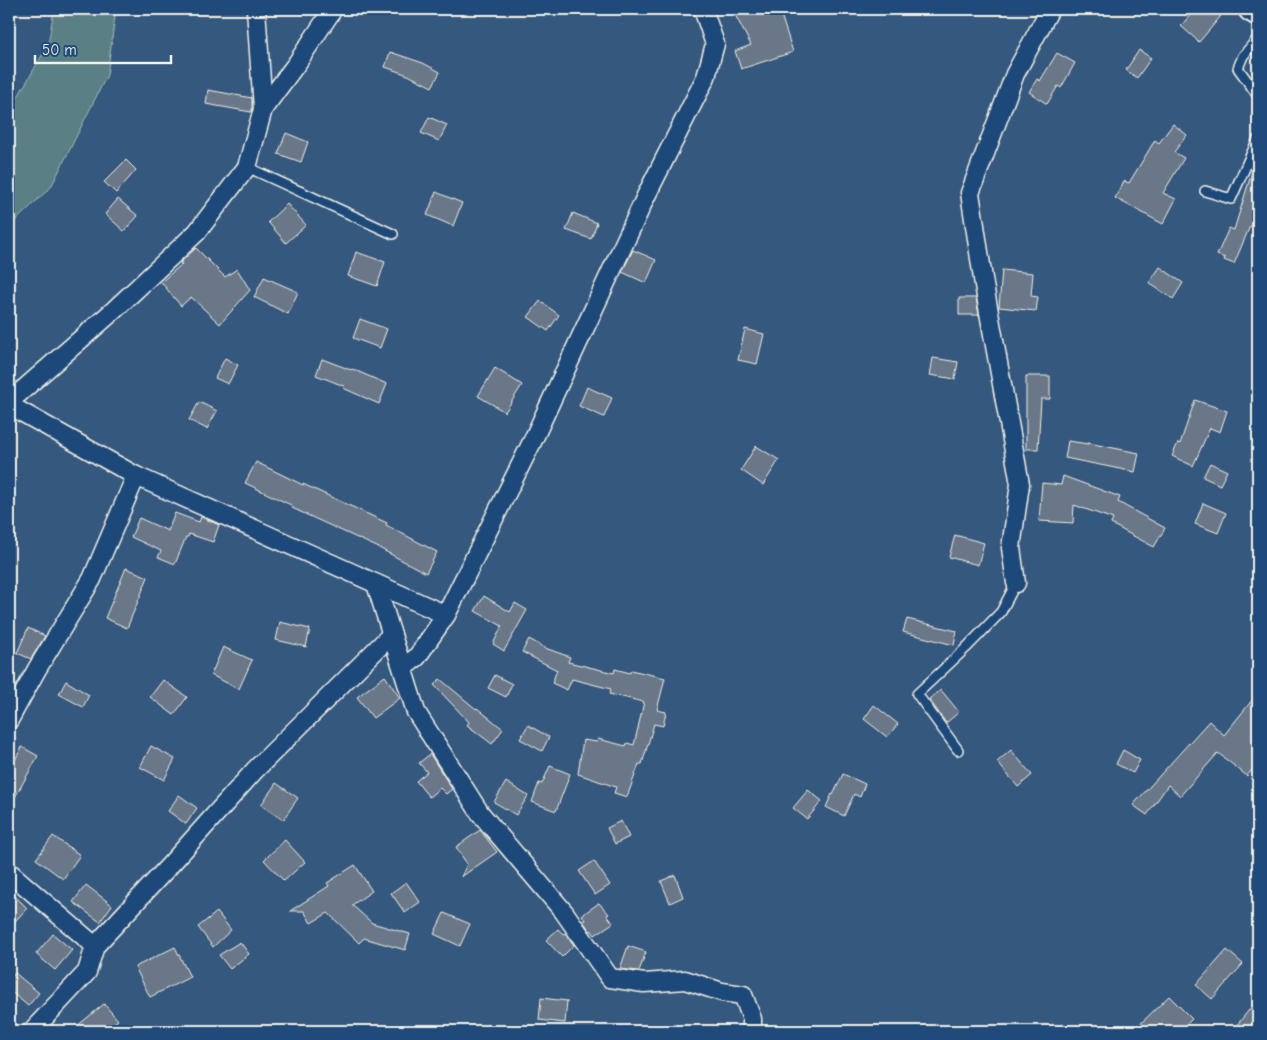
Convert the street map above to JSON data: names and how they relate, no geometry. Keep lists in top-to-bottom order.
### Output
{
  "scale_bar": "50 m"
}
